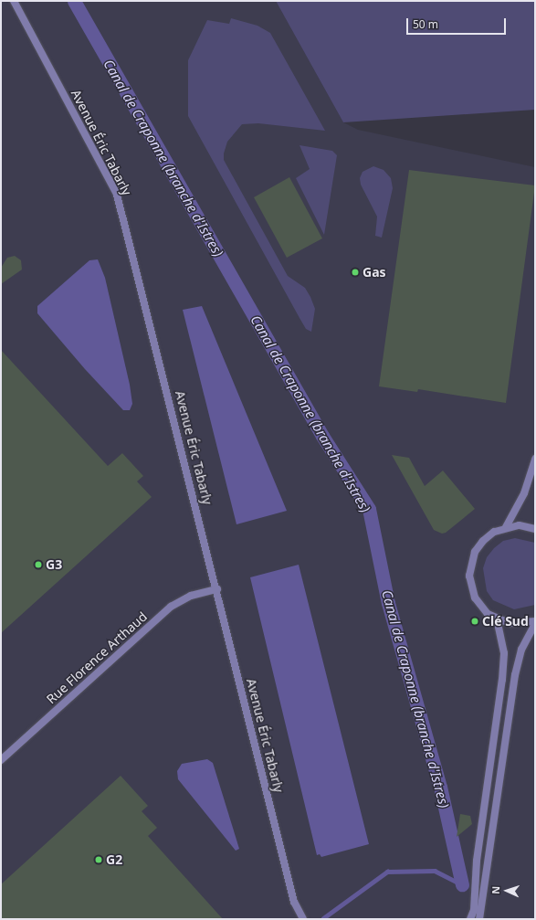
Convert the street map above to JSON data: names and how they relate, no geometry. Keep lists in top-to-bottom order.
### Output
{
  "streets": {
    "street": ["Avenue Éric Tabarly", "Rue Florence Arthaud"]
  },
  "crossings": [
    ["Avenue Éric Tabarly", "Rue Florence Arthaud"]
  ],
  "water": ["Canal de Craponne (branche d'Istres)"],
  "places": [
    "Gas",
    "G3",
    "Clé Sud",
    "G2"
  ],
  "scale_bar": "50 m",
  "north": "left"
}
